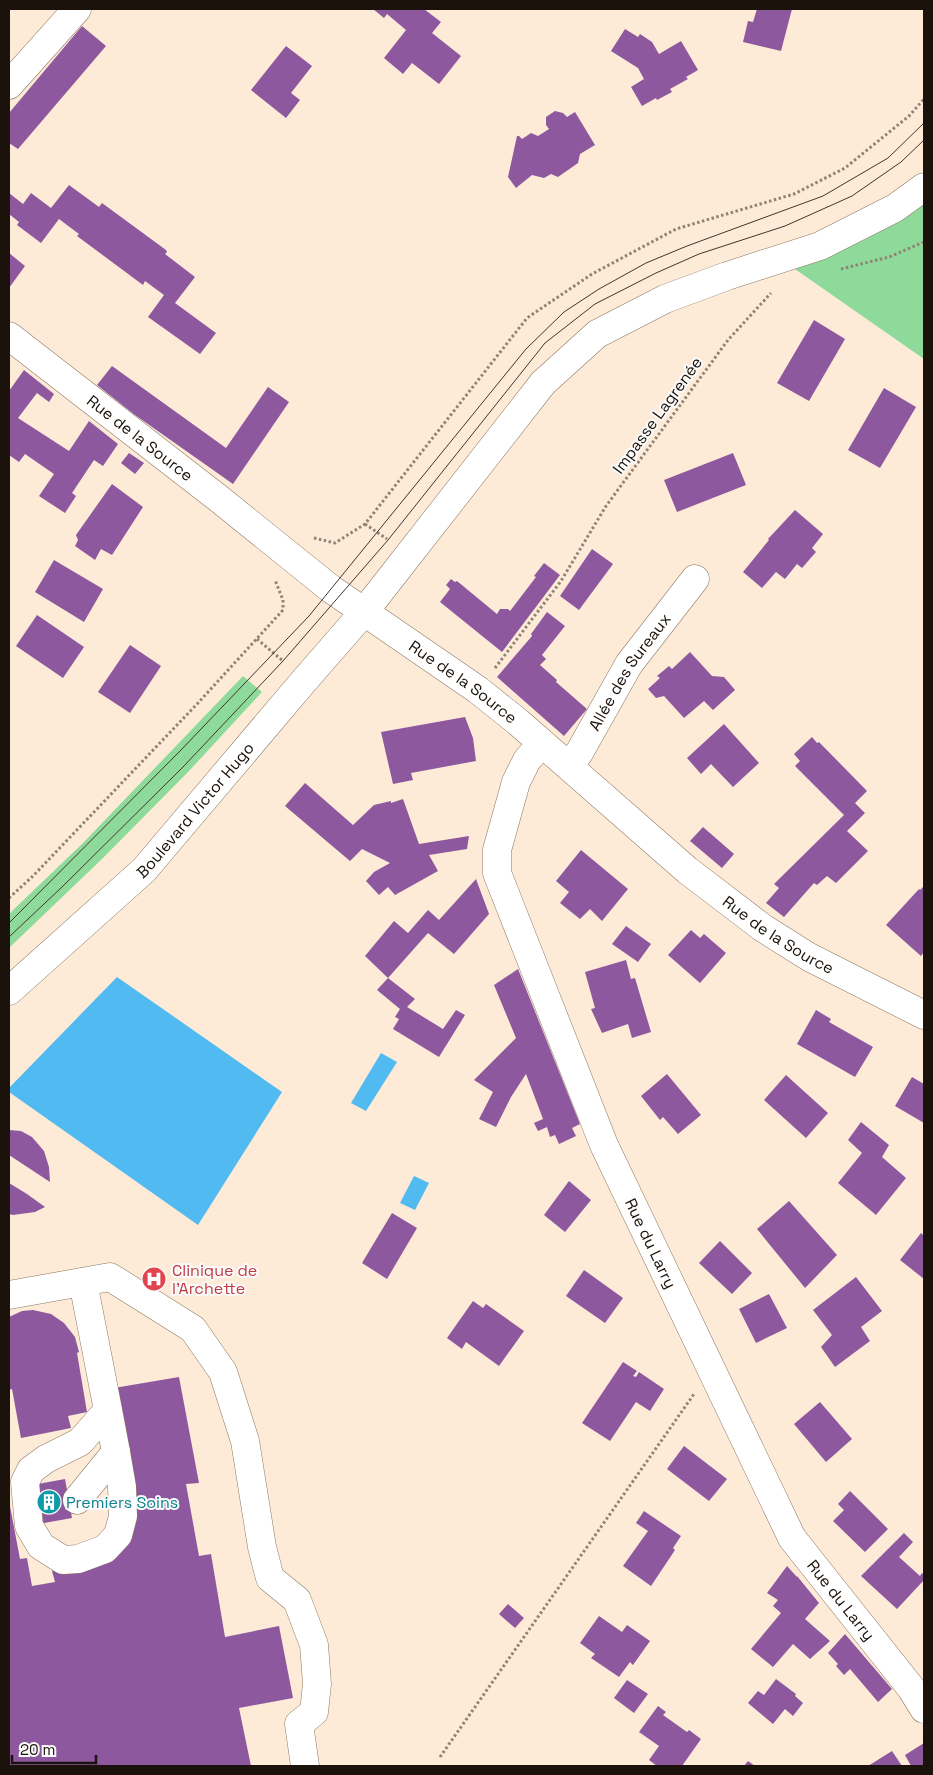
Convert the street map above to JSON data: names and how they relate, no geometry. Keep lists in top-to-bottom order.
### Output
{
  "streets": {
    "main road": [
      "Rue de la Source",
      "Allée des Sureaux",
      "Boulevard Victor Hugo",
      "Rue du Larry"
    ],
    "path": ["Impasse Lagrenée"]
  },
  "crossings": [
    ["Impasse Lagrenée", "Rue de la Source"],
    ["Rue de la Source", "Allée des Sureaux"],
    ["Rue de la Source", "Boulevard Victor Hugo"],
    ["Rue de la Source", "Rue du Larry"]
  ],
  "places": {
    "hospital": ["Clinique de l'Archette"],
    "building": ["Premiers Soins"]
  },
  "scale_bar": "20 m"
}
